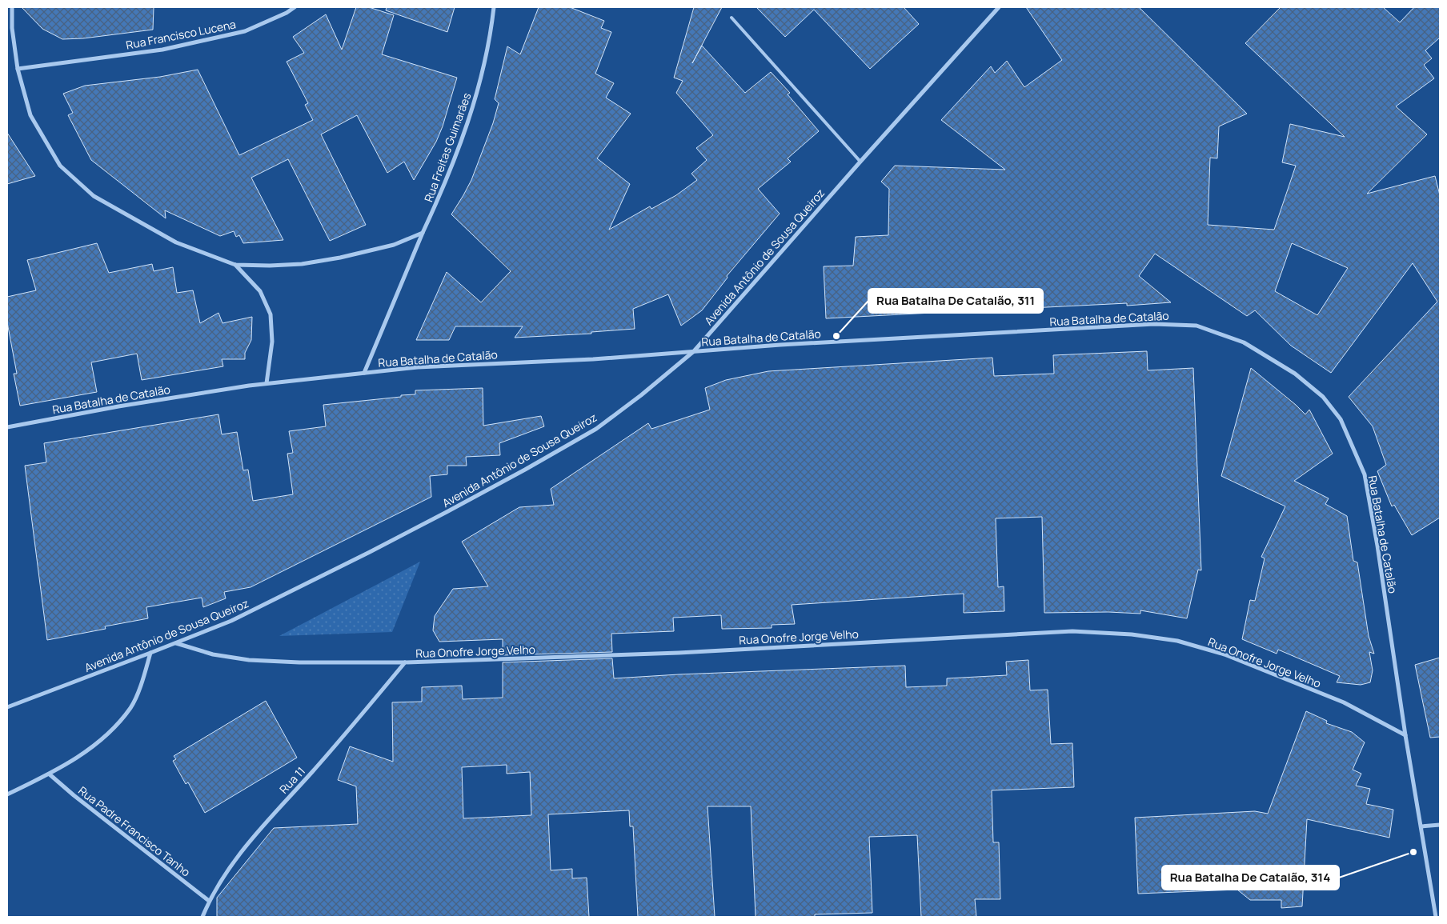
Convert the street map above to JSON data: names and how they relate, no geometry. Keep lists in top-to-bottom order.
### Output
{
  "streets": {
    "street": [
      "Rua Francisco Lucena",
      "Rua Freitas Guimarães",
      "Avenida Antônio de Sousa Queiroz",
      "Rua Batalha de Catalão",
      "Rua Onofre Jorge Velho",
      "Rua 11",
      "Rua Padre Francisco Tanho"
    ]
  },
  "crossings": [
    ["Rua Freitas Guimarães", "Rua Batalha de Catalão"],
    ["Avenida Antônio de Sousa Queiroz", "Rua Batalha de Catalão"],
    ["Avenida Antônio de Sousa Queiroz", "Rua Onofre Jorge Velho"],
    ["Rua Batalha de Catalão", "Rua Onofre Jorge Velho"],
    ["Rua Onofre Jorge Velho", "Rua 11"],
    ["Rua 11", "Rua Padre Francisco Tanho"]
  ],
  "places": ["Rua Batalha De Catalão, 311", "Rua Batalha De Catalão, 314"]
}
